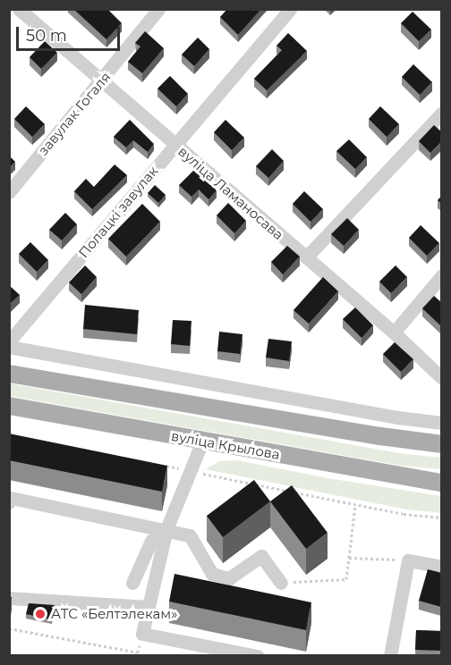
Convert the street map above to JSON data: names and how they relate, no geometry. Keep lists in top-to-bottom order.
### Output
{
  "streets": {
    "main road": ["вуліца Крылова"],
    "street": ["завулак Гогаля", "вуліца Ламаносава", "Полацкі завулак"]
  },
  "crossings": [
    ["завулак Гогаля", "вуліца Ламаносава"],
    ["вуліца Ламаносава", "Полацкі завулак"]
  ],
  "places": ["АТС «Белтэлекам»"],
  "scale_bar": "50 m"
}
